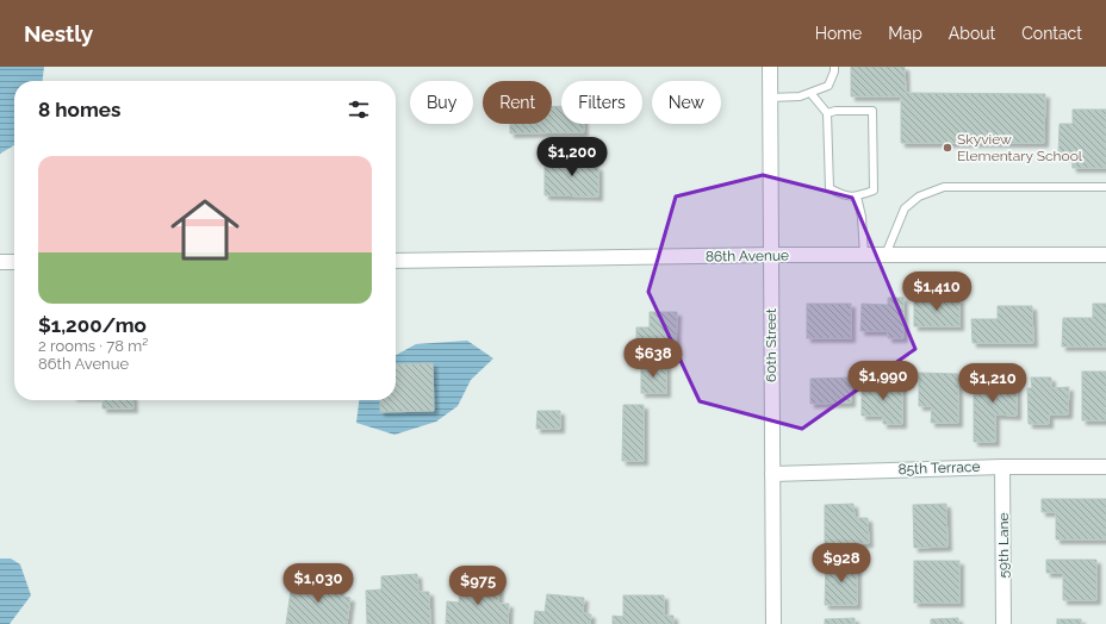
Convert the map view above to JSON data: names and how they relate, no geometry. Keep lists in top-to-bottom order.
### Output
{
  "streets": {
    "street": [
      "86th Avenue",
      "60th Street",
      "85th Terrace",
      "59th Lane"
    ]
  },
  "crossings": [
    ["86th Avenue", "60th Street"],
    ["60th Street", "85th Terrace"],
    ["85th Terrace", "59th Lane"]
  ],
  "places": ["Skyview Elementary School"],
  "page": {
    "header": "Nestly",
    "nav": [
      "Home",
      "Map",
      "About",
      "Contact"
    ],
    "chip": [
      "Buy",
      "Rent",
      "Filters",
      "New"
    ],
    "heading": "8 homes",
    "price": [
      "$1,200",
      "$1,410",
      "$638",
      "$1,990",
      "$1,210",
      "$928",
      "$1,030",
      "$975"
    ],
    "list": [
      {
        "name": "$1,200/mo",
        "note": "2 rooms · 78 m² · 86th Avenue"
      }
    ]
  }
}
